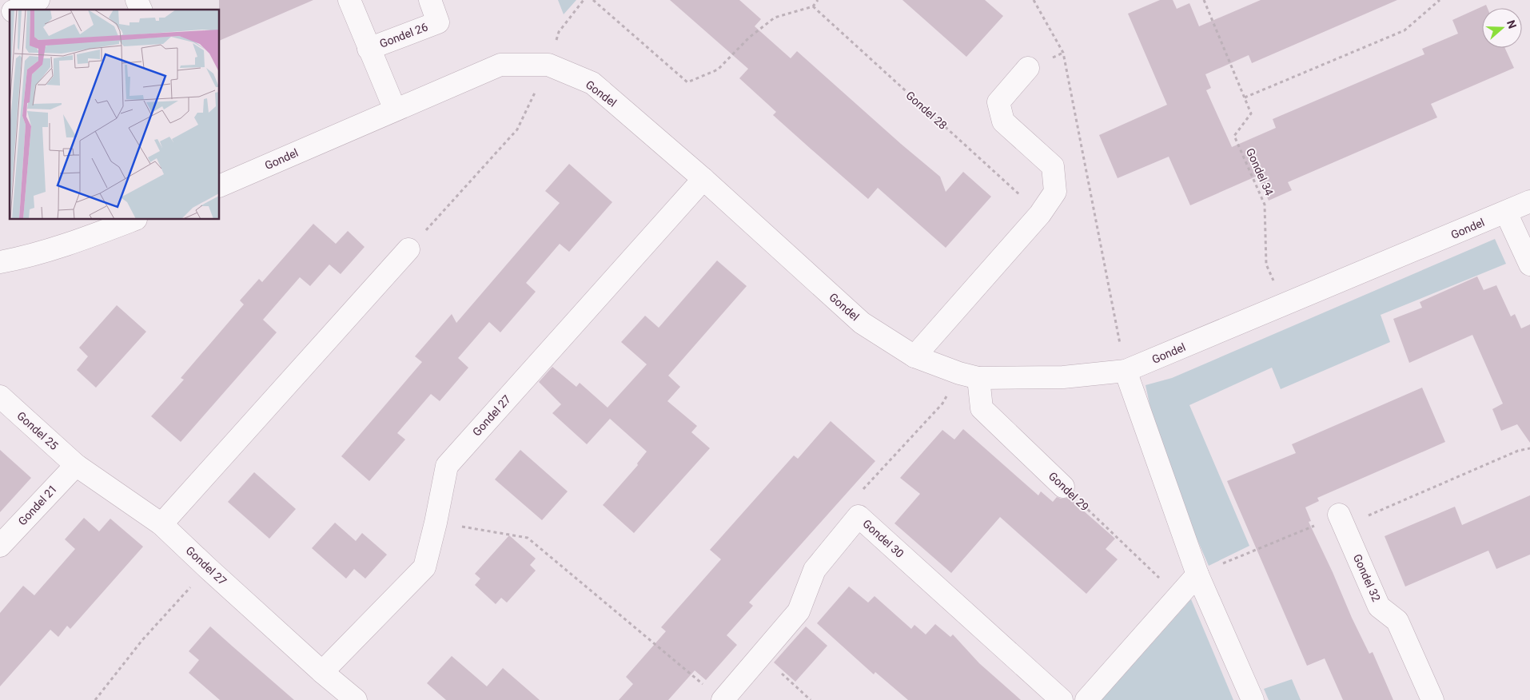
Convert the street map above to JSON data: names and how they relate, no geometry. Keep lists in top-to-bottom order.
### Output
{
  "streets": {
    "street": [
      "Gondel 26",
      "Gondel",
      "Gondel 27",
      "Gondel 25",
      "Gondel 29",
      "Gondel 21",
      "Gondel 30",
      "Gondel 32"
    ],
    "path": ["Gondel 28", "Gondel 34"]
  },
  "crossings": [
    ["Gondel 26", "Gondel"],
    ["Gondel", "Gondel 34"],
    ["Gondel", "Gondel 27"],
    ["Gondel", "Gondel 29"],
    ["Gondel 27", "Gondel 25"],
    ["Gondel 27", "Gondel 21"],
    ["Gondel 25", "Gondel 21"]
  ],
  "north": "right"
}
